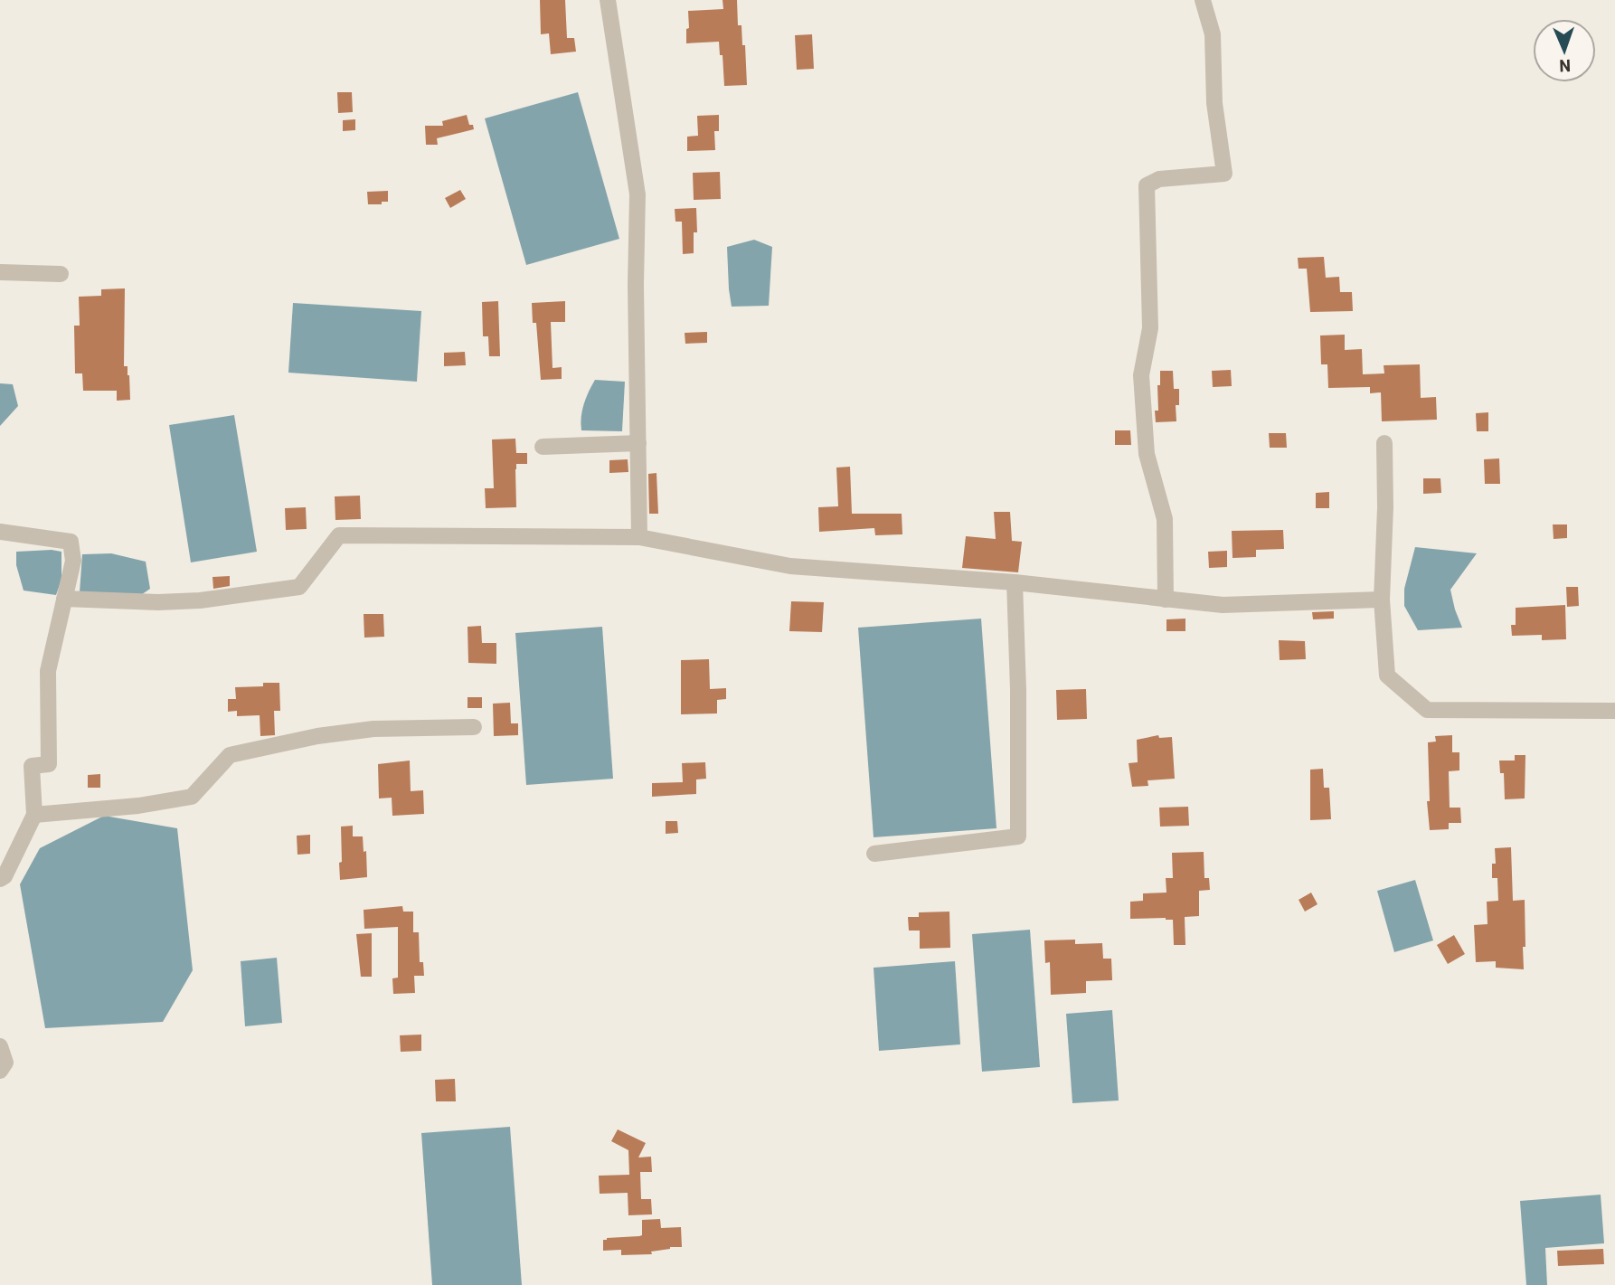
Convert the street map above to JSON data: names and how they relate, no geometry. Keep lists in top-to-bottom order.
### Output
{
  "north": "bottom"
}
